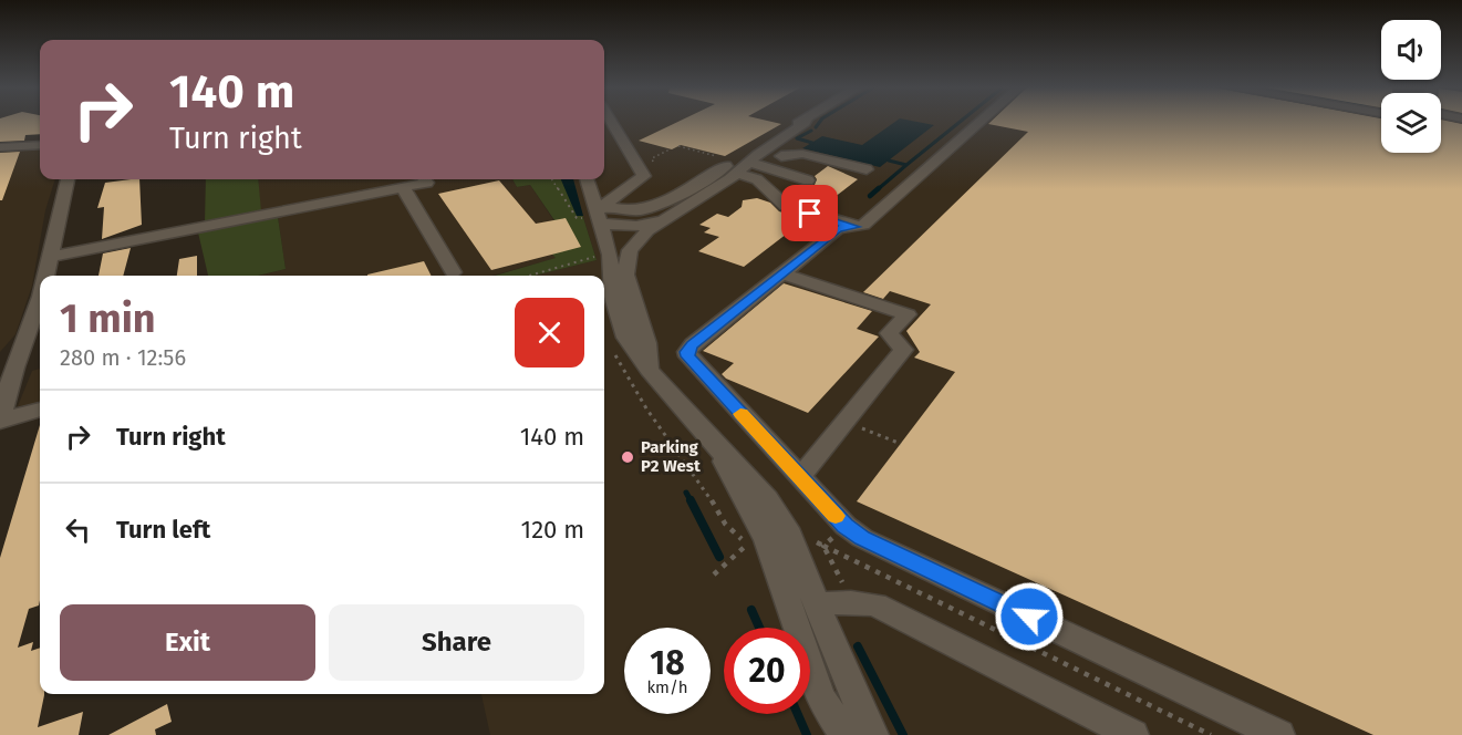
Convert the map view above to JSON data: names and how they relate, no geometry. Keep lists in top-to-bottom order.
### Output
{
  "places": ["Parking P2 West"],
  "page": {
    "turn": ["140 m", "Turn right"],
    "heading": ["1 min", "280 m · 12:56"],
    "list": [
      {
        "name": "Turn right",
        "value": "140 m"
      },
      {
        "name": "Turn left",
        "value": "120 m"
      }
    ],
    "buttons": ["Exit", "Share"],
    "speed": "18 km/h",
    "limit": "20"
  }
}
